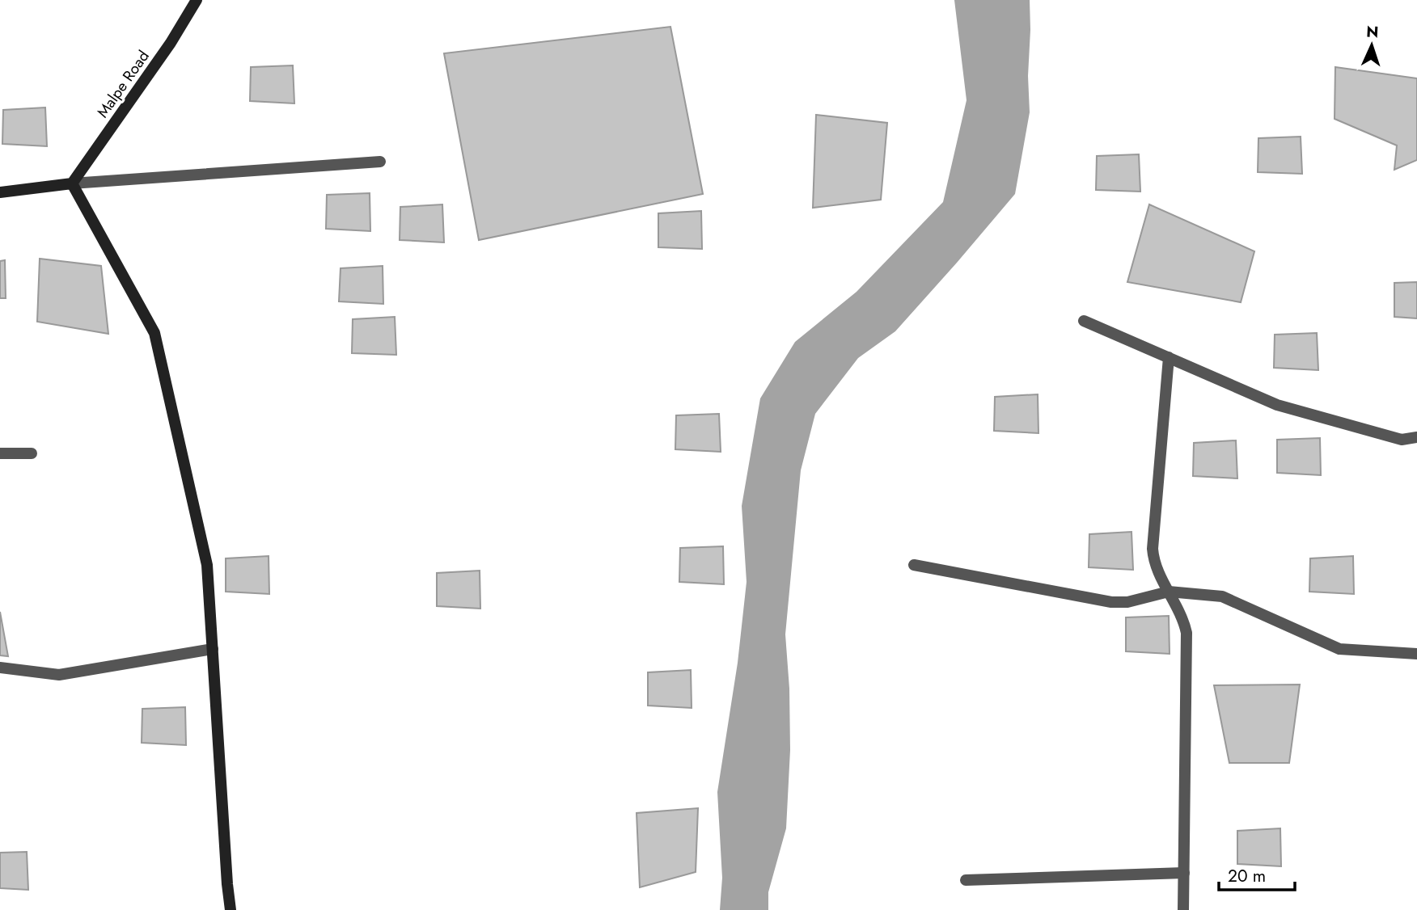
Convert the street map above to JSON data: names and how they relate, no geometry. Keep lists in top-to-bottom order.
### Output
{
  "streets": {
    "street": ["Malpe Road"]
  },
  "scale_bar": "20 m",
  "north": "top"
}
